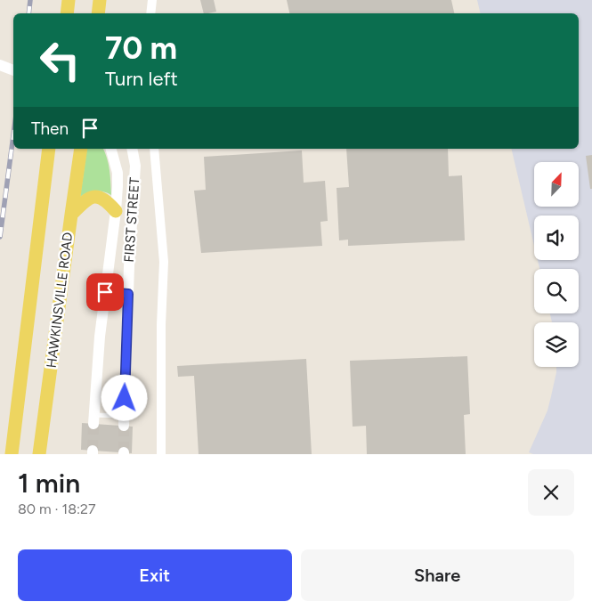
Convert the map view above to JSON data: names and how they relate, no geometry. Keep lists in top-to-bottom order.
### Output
{
  "streets": {
    "main road": ["HAWKINSVILLE ROAD"],
    "street": ["FIRST STREET"]
  },
  "north": "top right",
  "page": {
    "turn": ["70 m", "Turn left"],
    "then": "Then",
    "heading": ["1 min", "80 m · 18:27"],
    "buttons": ["Exit", "Share"]
  }
}
